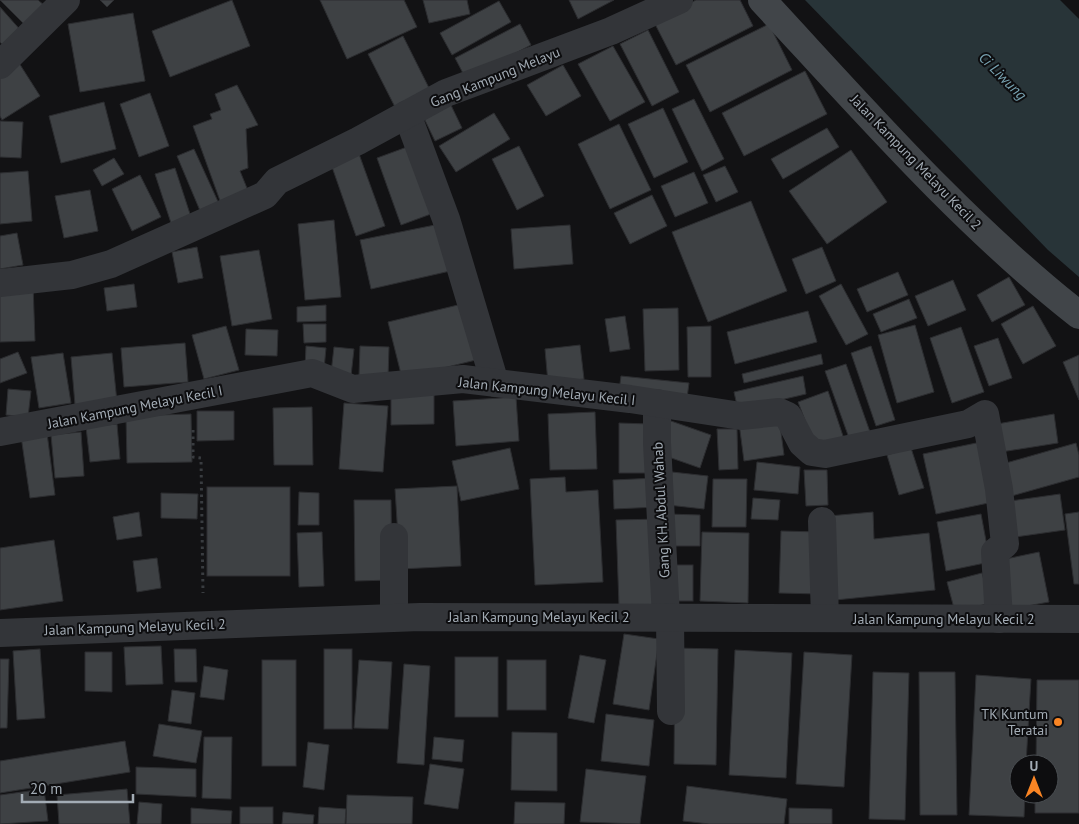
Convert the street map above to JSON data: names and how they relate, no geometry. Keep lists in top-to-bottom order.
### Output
{
  "streets": {
    "street": [
      "Gang Kampung Melayu",
      "Jalan Kampung Melayu Kecil 2",
      "Jalan Kampung Melayu Kecil I",
      "Gang KH. Abdul Wahab"
    ]
  },
  "crossings": [
    ["Jalan Kampung Melayu Kecil 2", "Jalan Kampung Melayu Kecil I"],
    ["Jalan Kampung Melayu Kecil 2", "Gang KH. Abdul Wahab"],
    ["Jalan Kampung Melayu Kecil I", "Gang KH. Abdul Wahab"]
  ],
  "water": ["Ci Liwung"],
  "places": ["TK Kuntum Teratai"],
  "scale_bar": "20 m",
  "north": "top"
}
